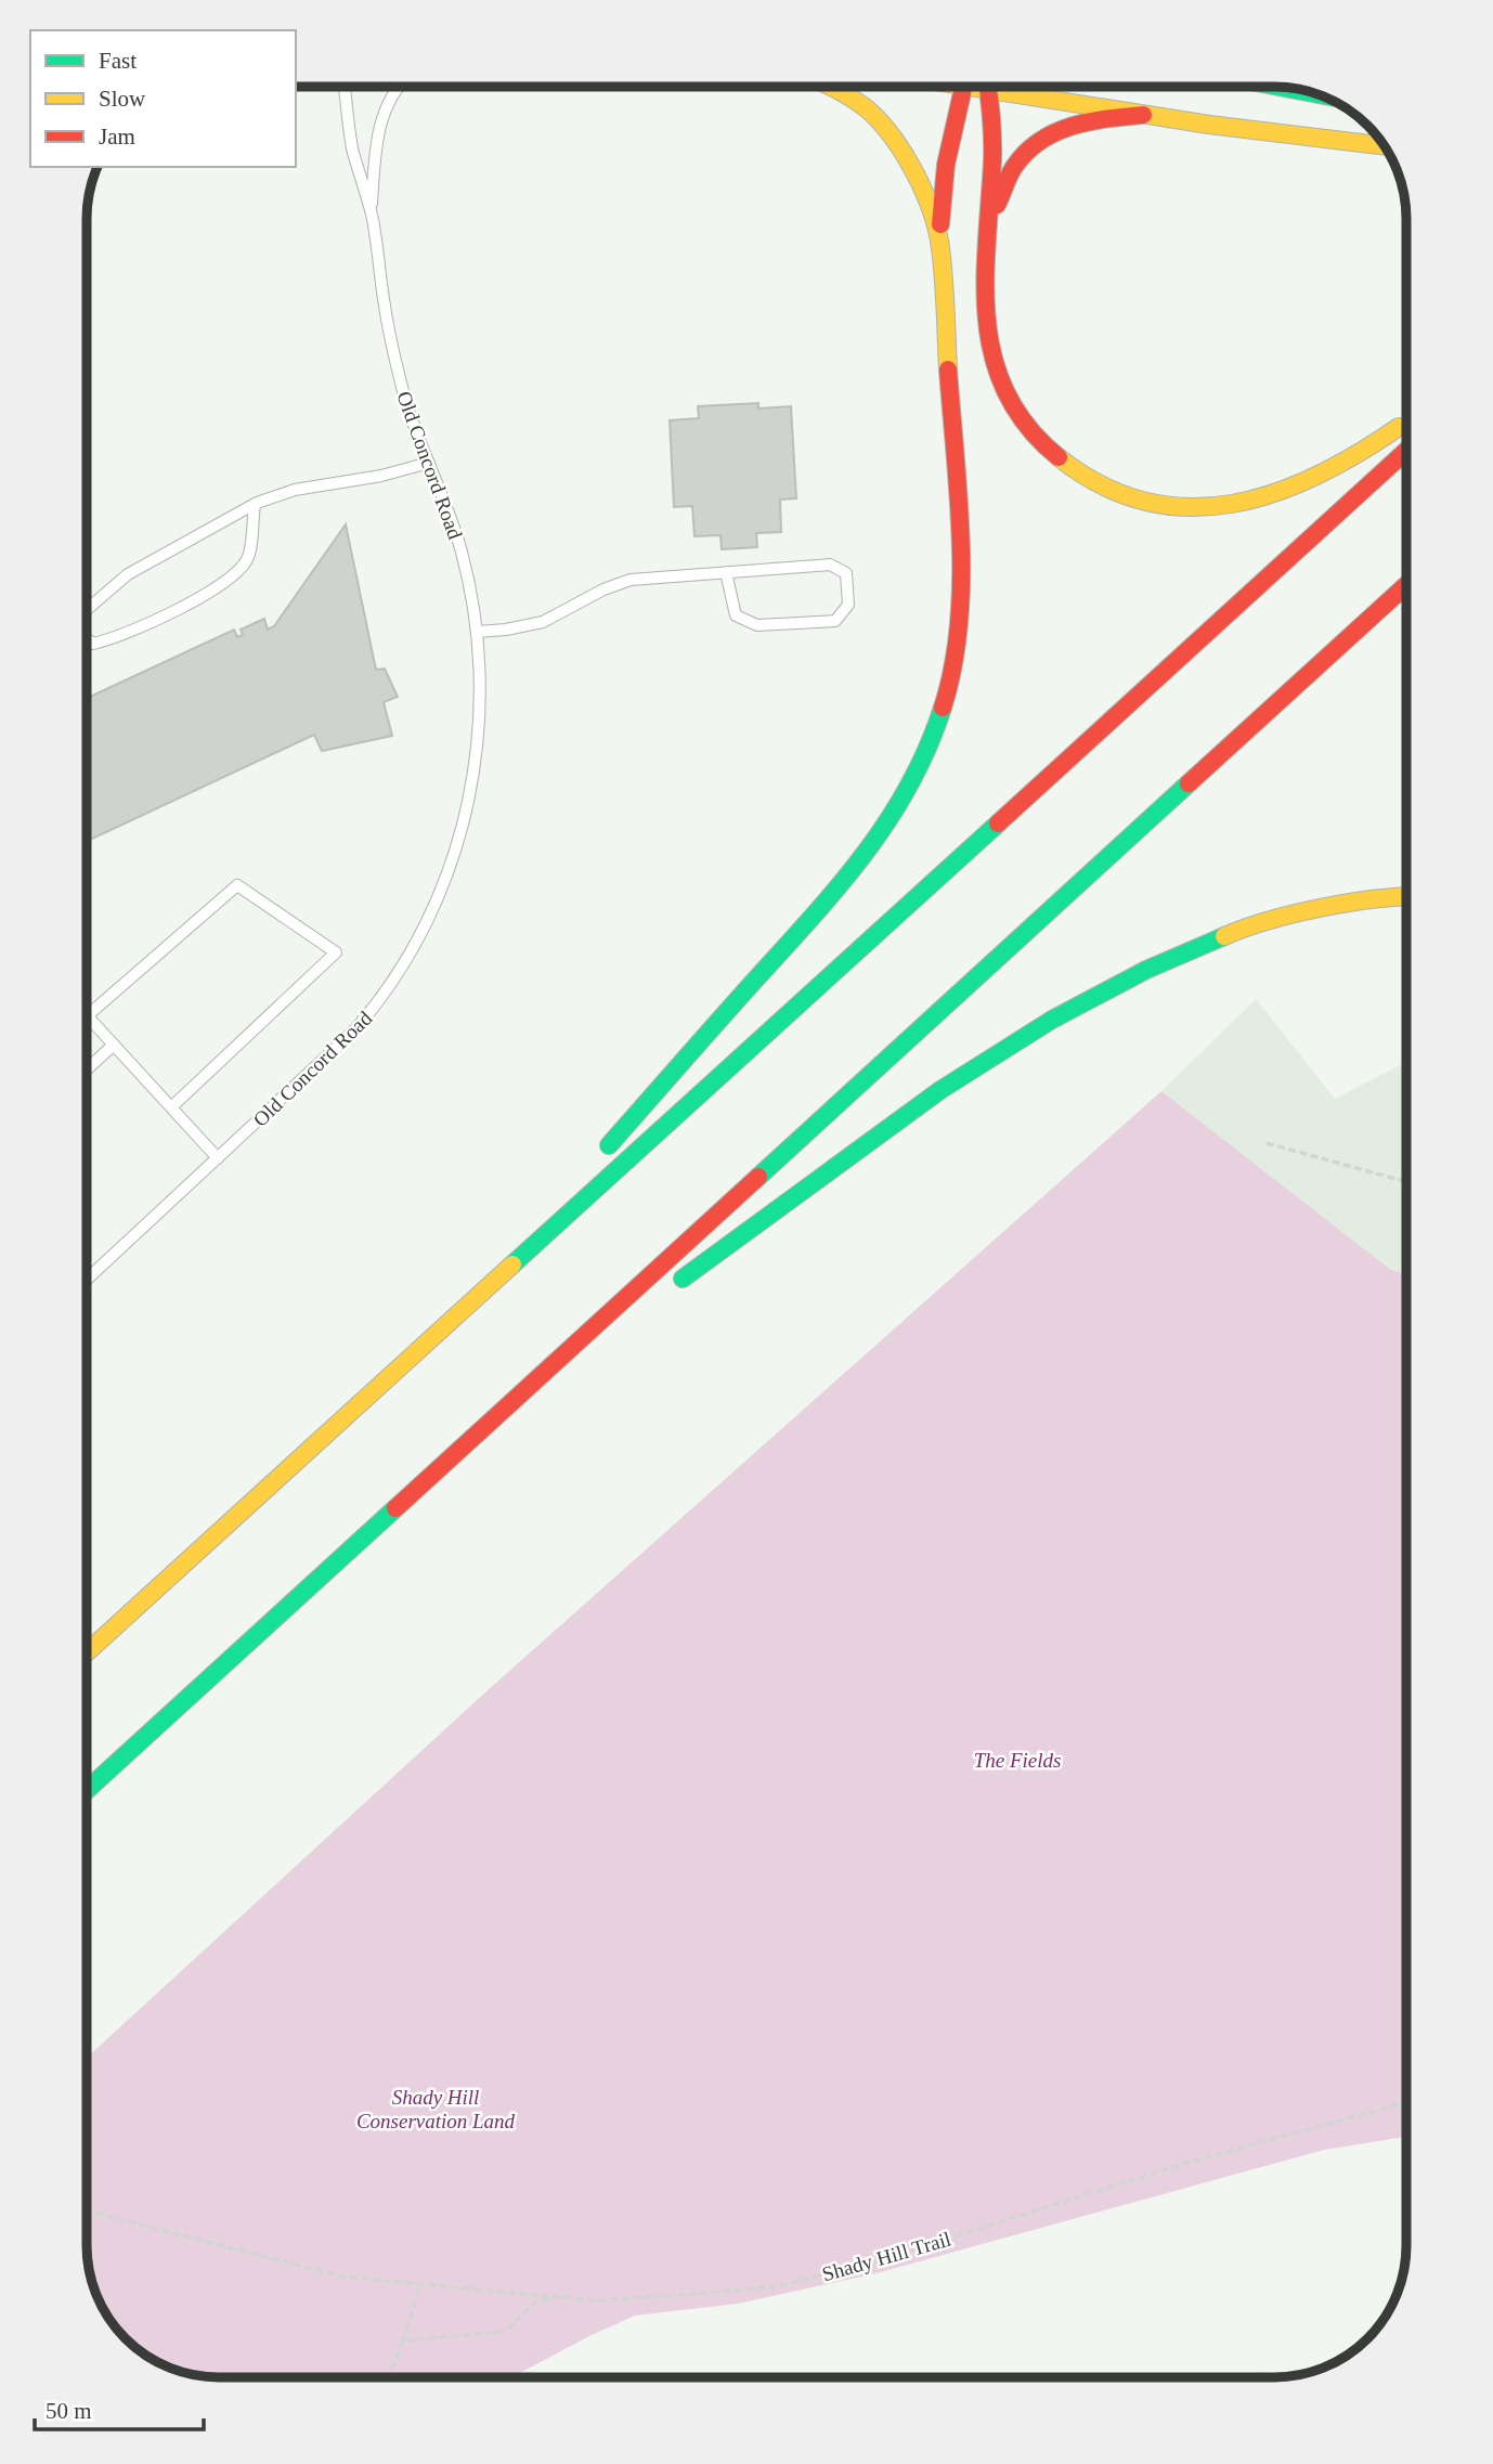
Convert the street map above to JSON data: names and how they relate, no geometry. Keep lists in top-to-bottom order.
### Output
{
  "streets": {
    "lane": ["Old Concord Road"],
    "path": ["Shady Hill Trail"]
  },
  "parks": ["The Fields", "Shady Hill Conservation Land"],
  "legend": ["Fast", "Slow", "Jam"],
  "scale_bar": "50 m"
}
